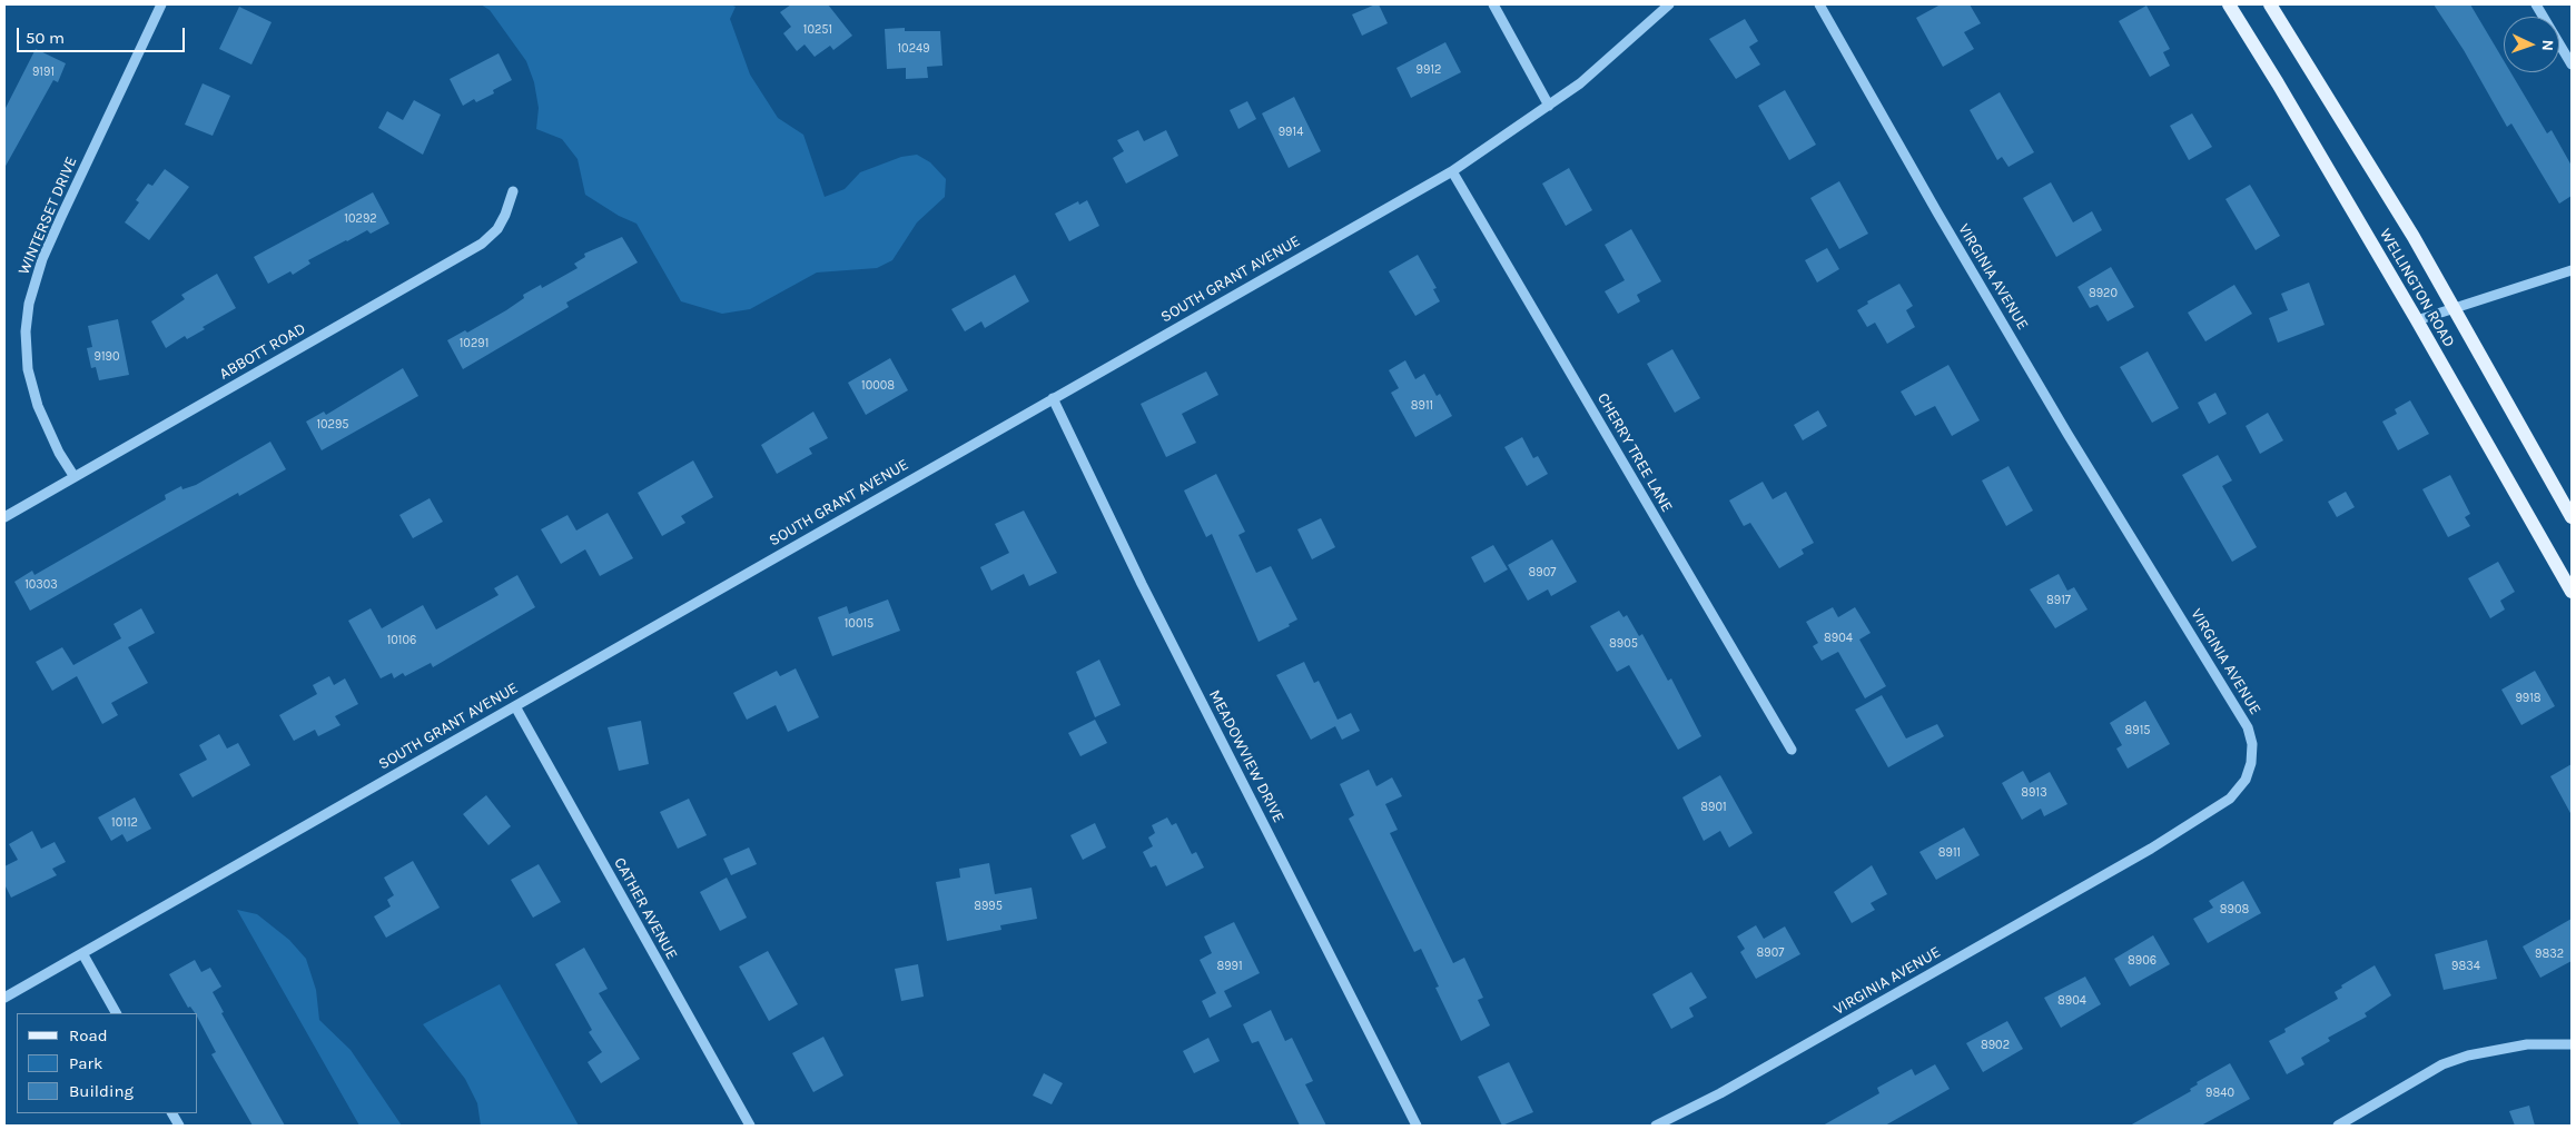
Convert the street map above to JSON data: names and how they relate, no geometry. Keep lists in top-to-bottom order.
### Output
{
  "streets": {
    "main road": ["WELLINGTON ROAD"],
    "street": [
      "WINTERSET DRIVE",
      "VIRGINIA AVENUE",
      "SOUTH GRANT AVENUE",
      "ABBOTT ROAD",
      "CHERRY TREE LANE",
      "MEADOWVIEW DRIVE",
      "CATHER AVENUE"
    ]
  },
  "crossings": [
    ["WINTERSET DRIVE", "ABBOTT ROAD"],
    ["SOUTH GRANT AVENUE", "CHERRY TREE LANE"],
    ["SOUTH GRANT AVENUE", "MEADOWVIEW DRIVE"],
    ["SOUTH GRANT AVENUE", "CATHER AVENUE"]
  ],
  "house_numbers": [
    "10251",
    "10249",
    "9912",
    "9191",
    "9914",
    "10292",
    "8920",
    "10291",
    "9190",
    "10008",
    "8911",
    "10295",
    "8907",
    "10303",
    "8917",
    "10015",
    "8904",
    "10106",
    "8905",
    "9918",
    "8915",
    "8913",
    "8901",
    "10112",
    "8911",
    "8995",
    "8908",
    "8907",
    "9832",
    "8906",
    "8991",
    "9834",
    "8904",
    "8902",
    "9840"
  ],
  "legend": ["Road", "Park", "Building"],
  "scale_bar": "50 m",
  "north": "right"
}
